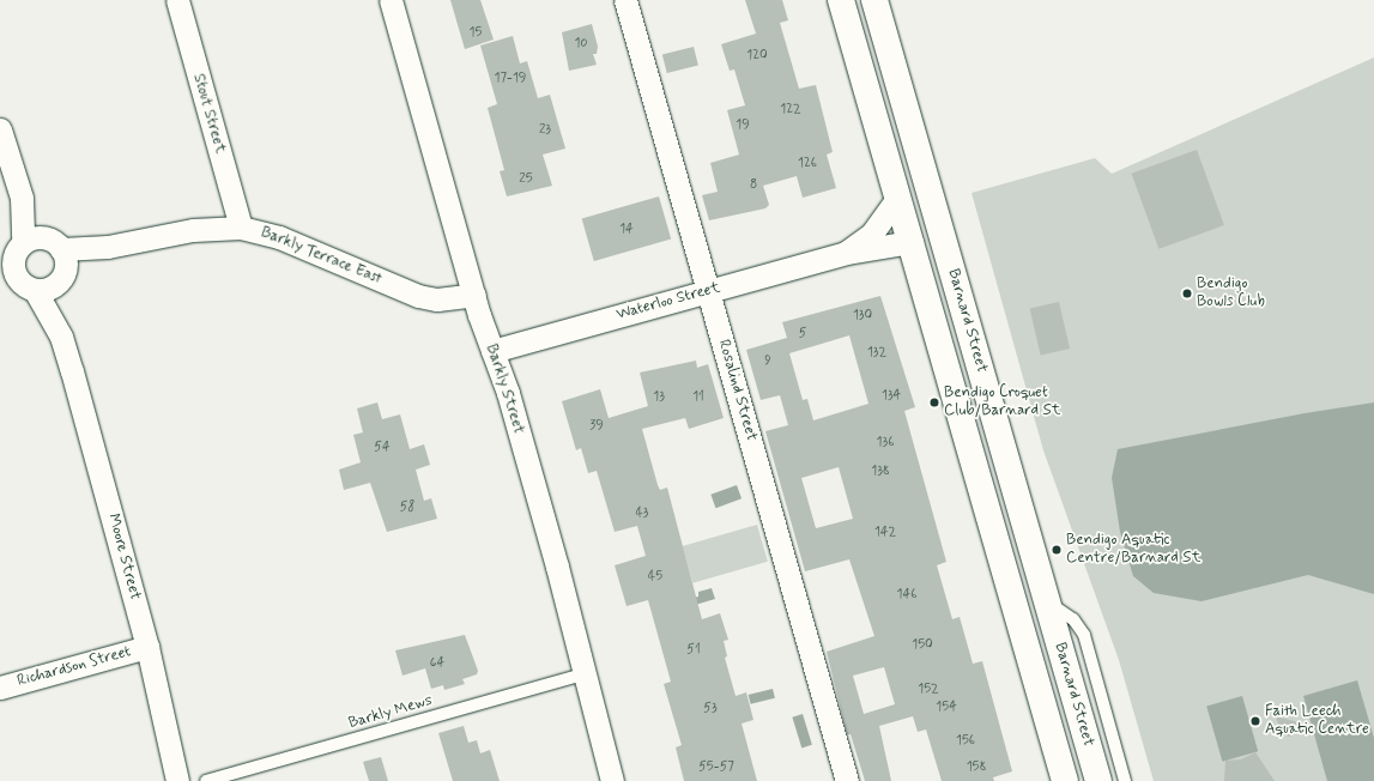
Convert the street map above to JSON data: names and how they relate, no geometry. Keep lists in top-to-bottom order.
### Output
{
  "streets": {
    "main road": ["Barnard Street"],
    "street": [
      "Stout Street",
      "Barkly Terrace East",
      "Waterloo Street",
      "Barkly Street",
      "Rosalind Street",
      "Moore Street",
      "Richardson Street"
    ],
    "lane": ["Barkly Mews"]
  },
  "crossings": [
    ["Stout Street", "Barkly Terrace East"],
    ["Barkly Terrace East", "Barkly Street"],
    ["Barkly Terrace East", "Moore Street"],
    ["Waterloo Street", "Barnard Street"],
    ["Waterloo Street", "Barkly Street"],
    ["Waterloo Street", "Rosalind Street"],
    ["Barkly Street", "Barkly Mews"],
    ["Moore Street", "Richardson Street"]
  ],
  "places": [
    "Bendigo Bowls Club",
    "Bendigo Croquet Club/Barnard St",
    "Bendigo Aquatic Centre/Barnard St",
    "Faith Leech Aquatic Centre"
  ],
  "house_numbers": [
    "15",
    "10",
    "120",
    "17-19",
    "122",
    "19",
    "23",
    "126",
    "25",
    "8",
    "14",
    "130",
    "5",
    "132",
    "9",
    "134",
    "13",
    "11",
    "39",
    "136",
    "54",
    "138",
    "58",
    "43",
    "142",
    "45",
    "146",
    "150",
    "51",
    "64",
    "152",
    "154",
    "53",
    "156",
    "55-57",
    "158"
  ]
}
